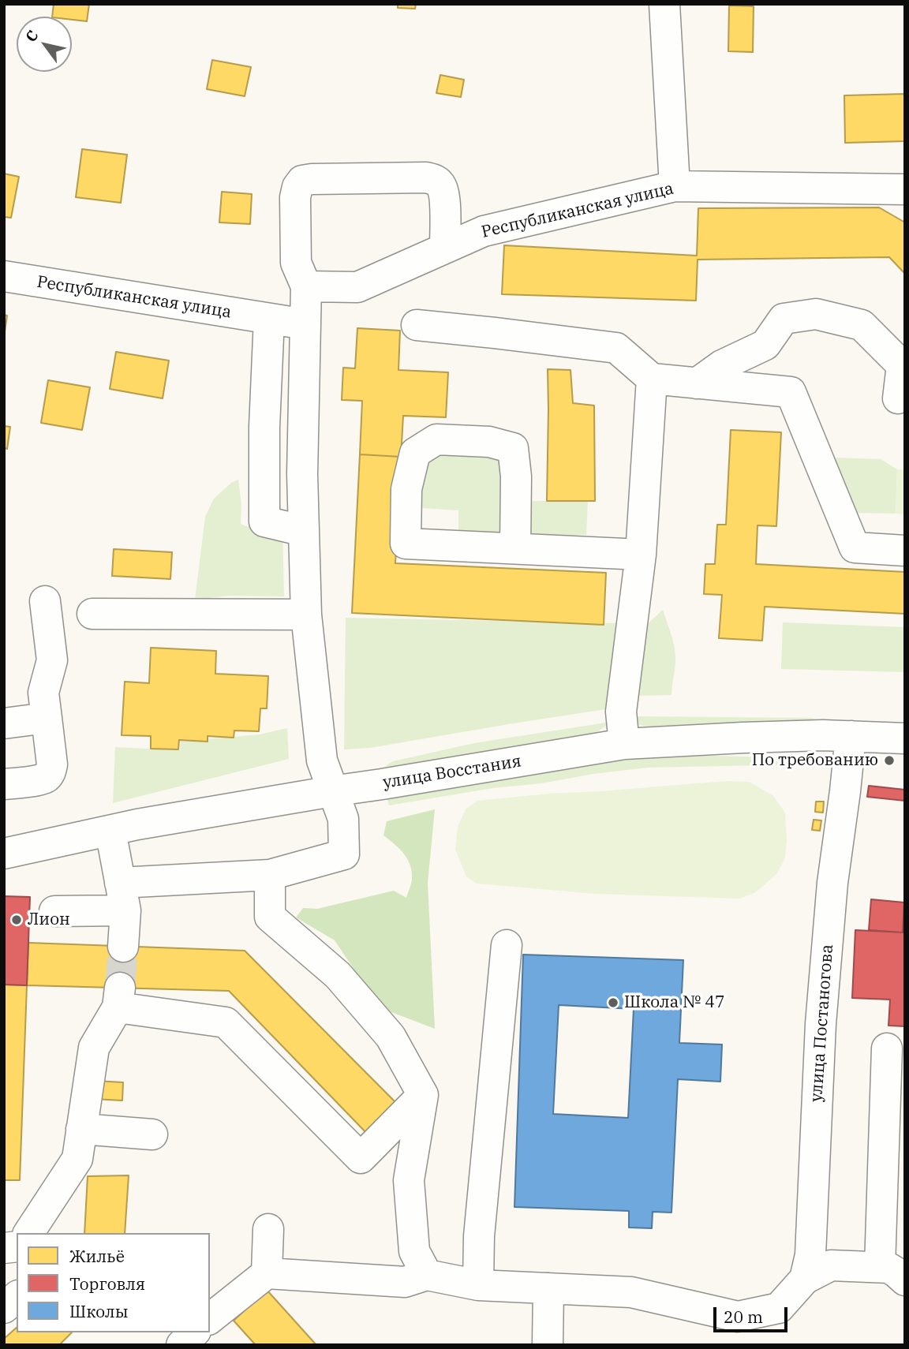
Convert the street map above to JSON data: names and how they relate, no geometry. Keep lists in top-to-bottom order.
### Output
{
  "streets": {
    "street": ["Республиканская улица", "улица Восстания", "улица Постаногова"]
  },
  "crossings": [
    ["улица Восстания", "улица Постаногова"]
  ],
  "places": ["По требованию", "Лион", "Школа № 47"],
  "legend": ["Жильё", "Торговля", "Школы"],
  "scale_bar": "20 m",
  "north": "top left"
}
